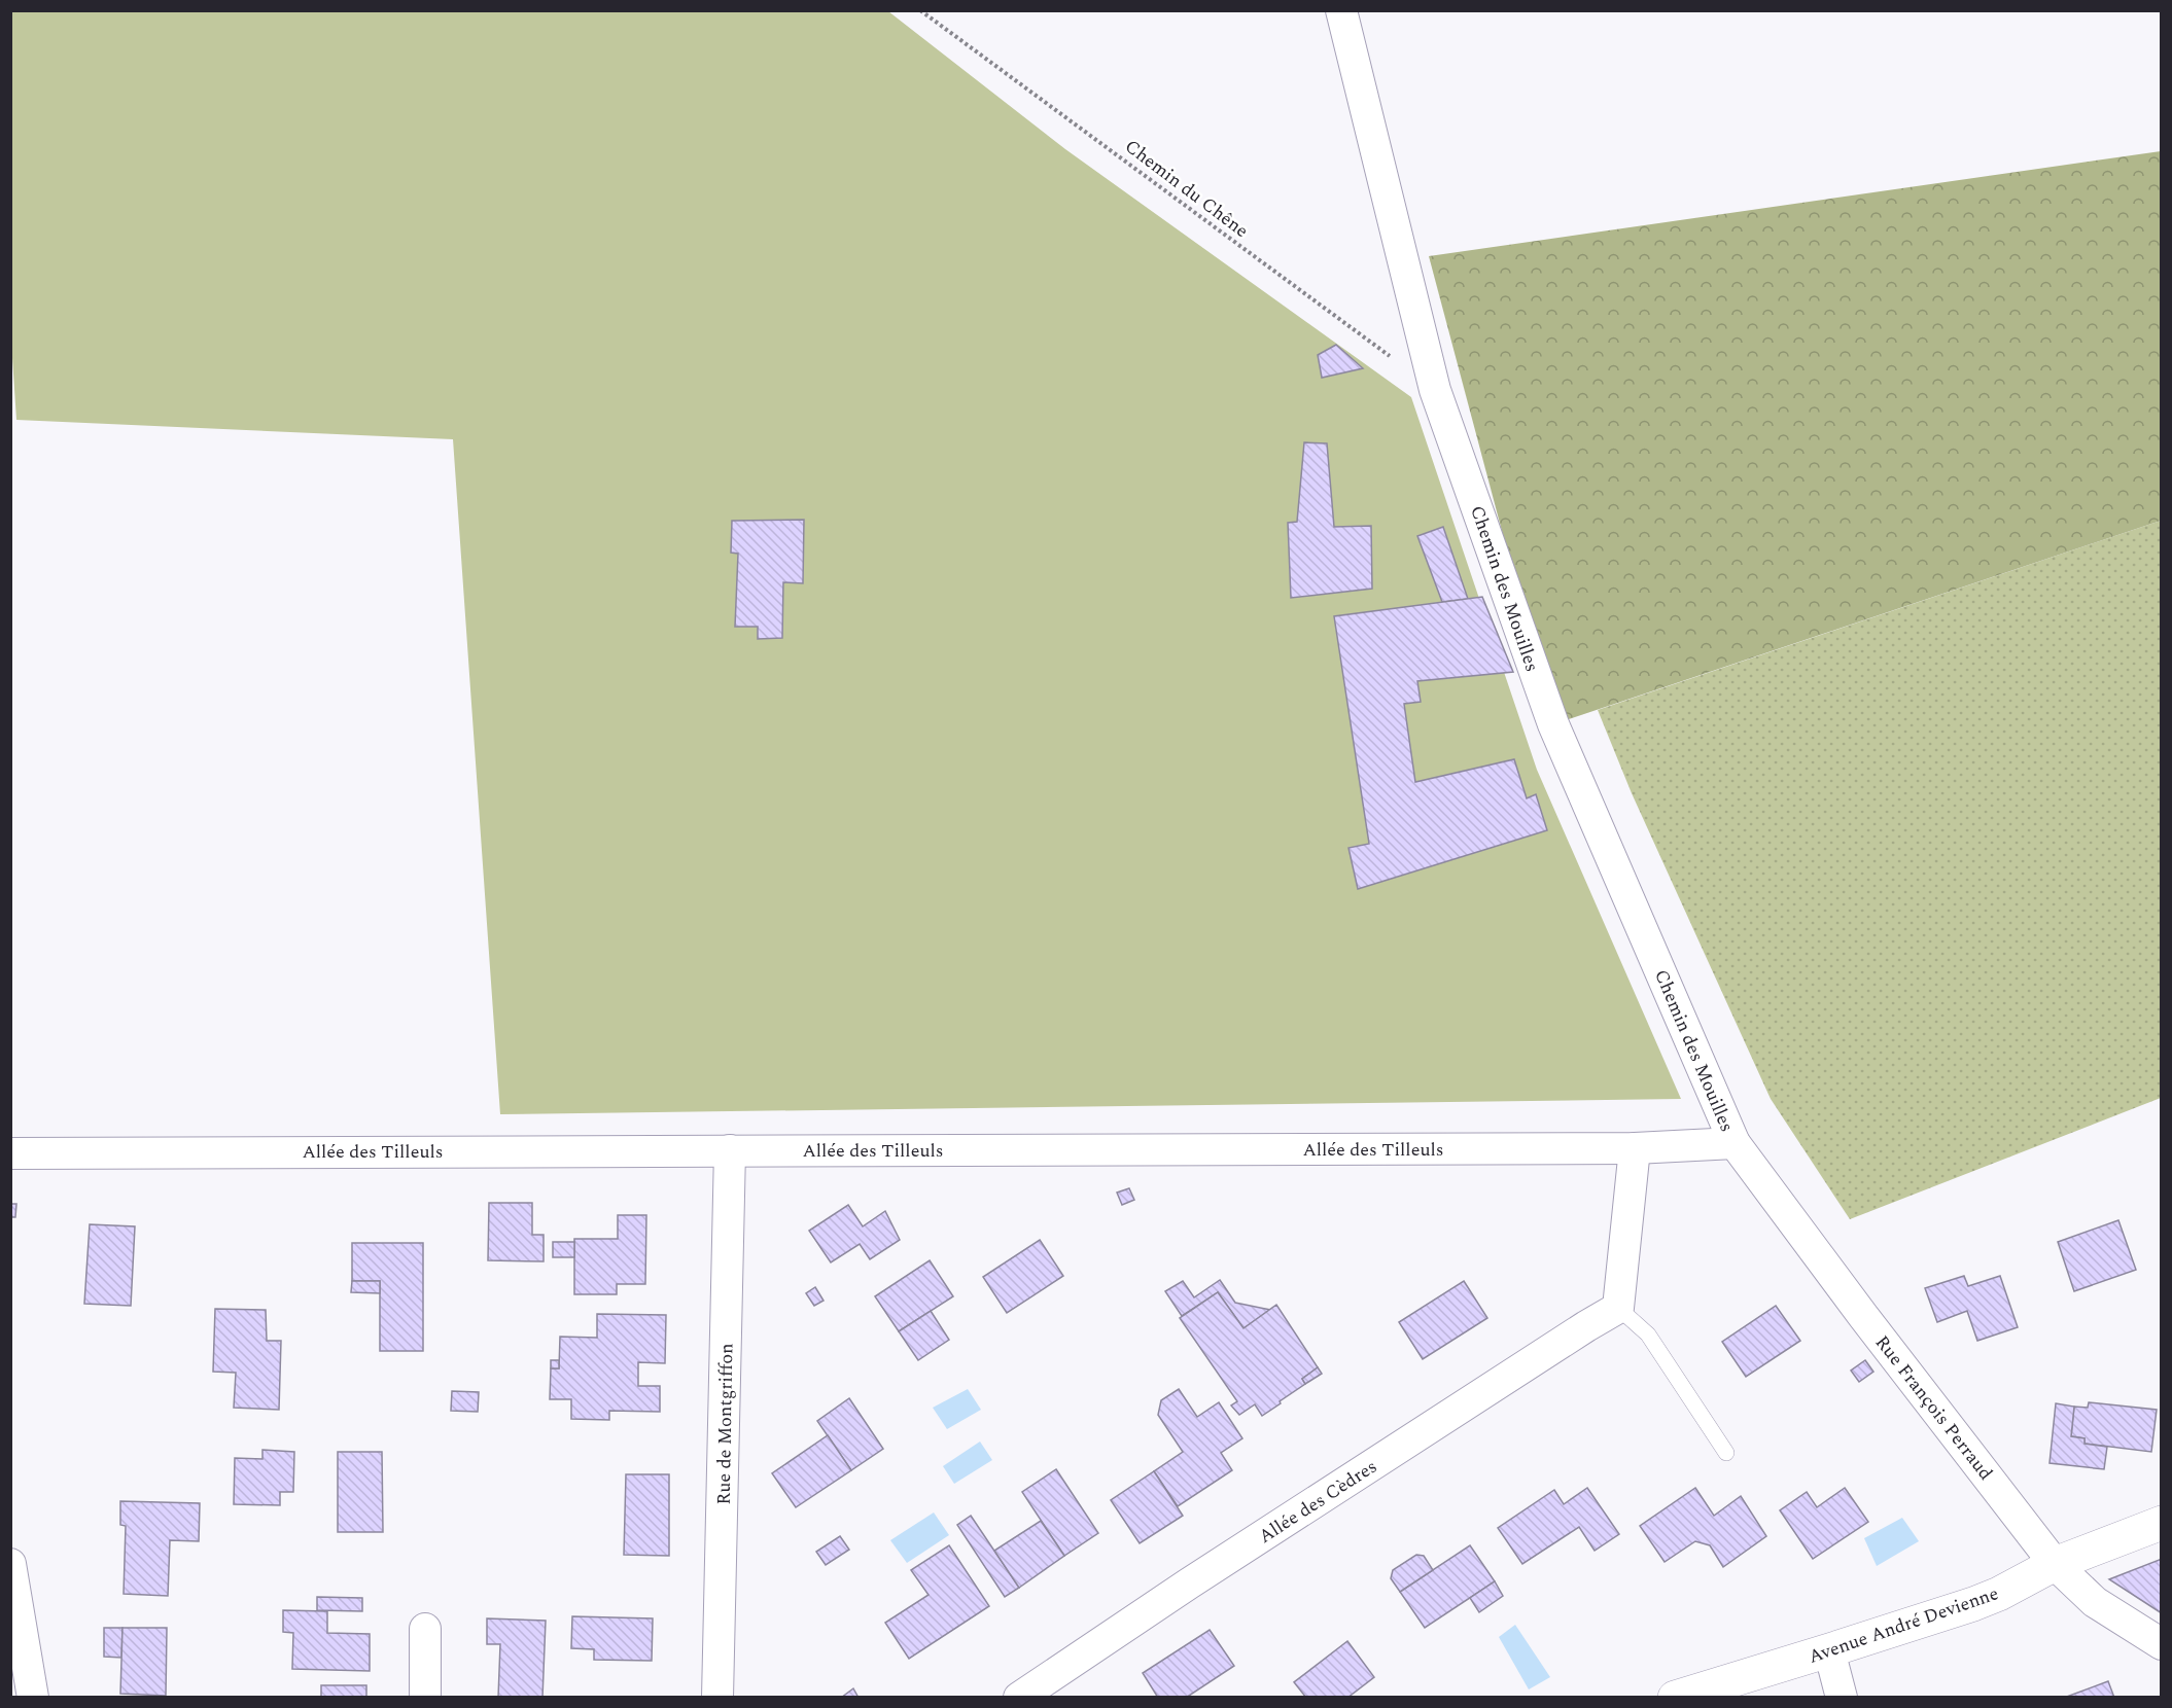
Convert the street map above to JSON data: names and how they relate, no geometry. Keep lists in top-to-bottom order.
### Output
{
  "streets": {
    "street": [
      "Chemin des Mouilles",
      "Allée des Tilleuls",
      "Rue François Perraud",
      "Rue de Montgriffon",
      "Allée des Cèdres",
      "Avenue André Devienne"
    ],
    "path": ["Chemin du Chêne"]
  },
  "crossings": [
    ["Chemin du Chêne", "Chemin des Mouilles"],
    ["Chemin des Mouilles", "Allée des Tilleuls"],
    ["Chemin des Mouilles", "Rue François Perraud"],
    ["Allée des Tilleuls", "Rue François Perraud"],
    ["Allée des Tilleuls", "Rue de Montgriffon"],
    ["Rue François Perraud", "Avenue André Devienne"]
  ]
}
